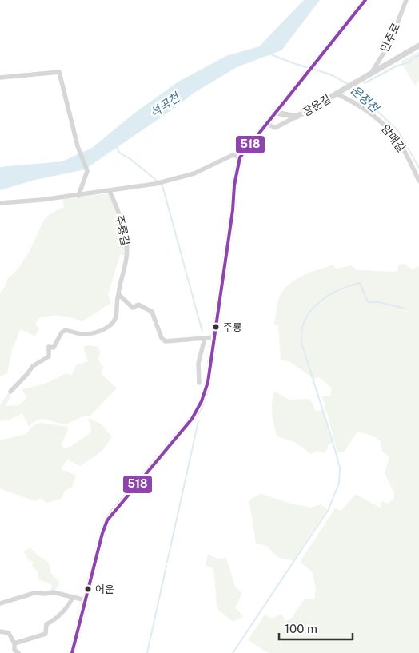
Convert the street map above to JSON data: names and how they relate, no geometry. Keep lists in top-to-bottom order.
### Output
{
  "streets": {
    "street": [
      "민주로",
      "장운길",
      "암매길",
      "주룡길"
    ]
  },
  "crossings": [
    ["민주로", "장운길"],
    ["장운길", "암매길"]
  ],
  "water": ["운정천", "석곡천"],
  "places": ["주룡", "어운"],
  "lines": ["transit line 518"],
  "scale_bar": "100 m"
}
